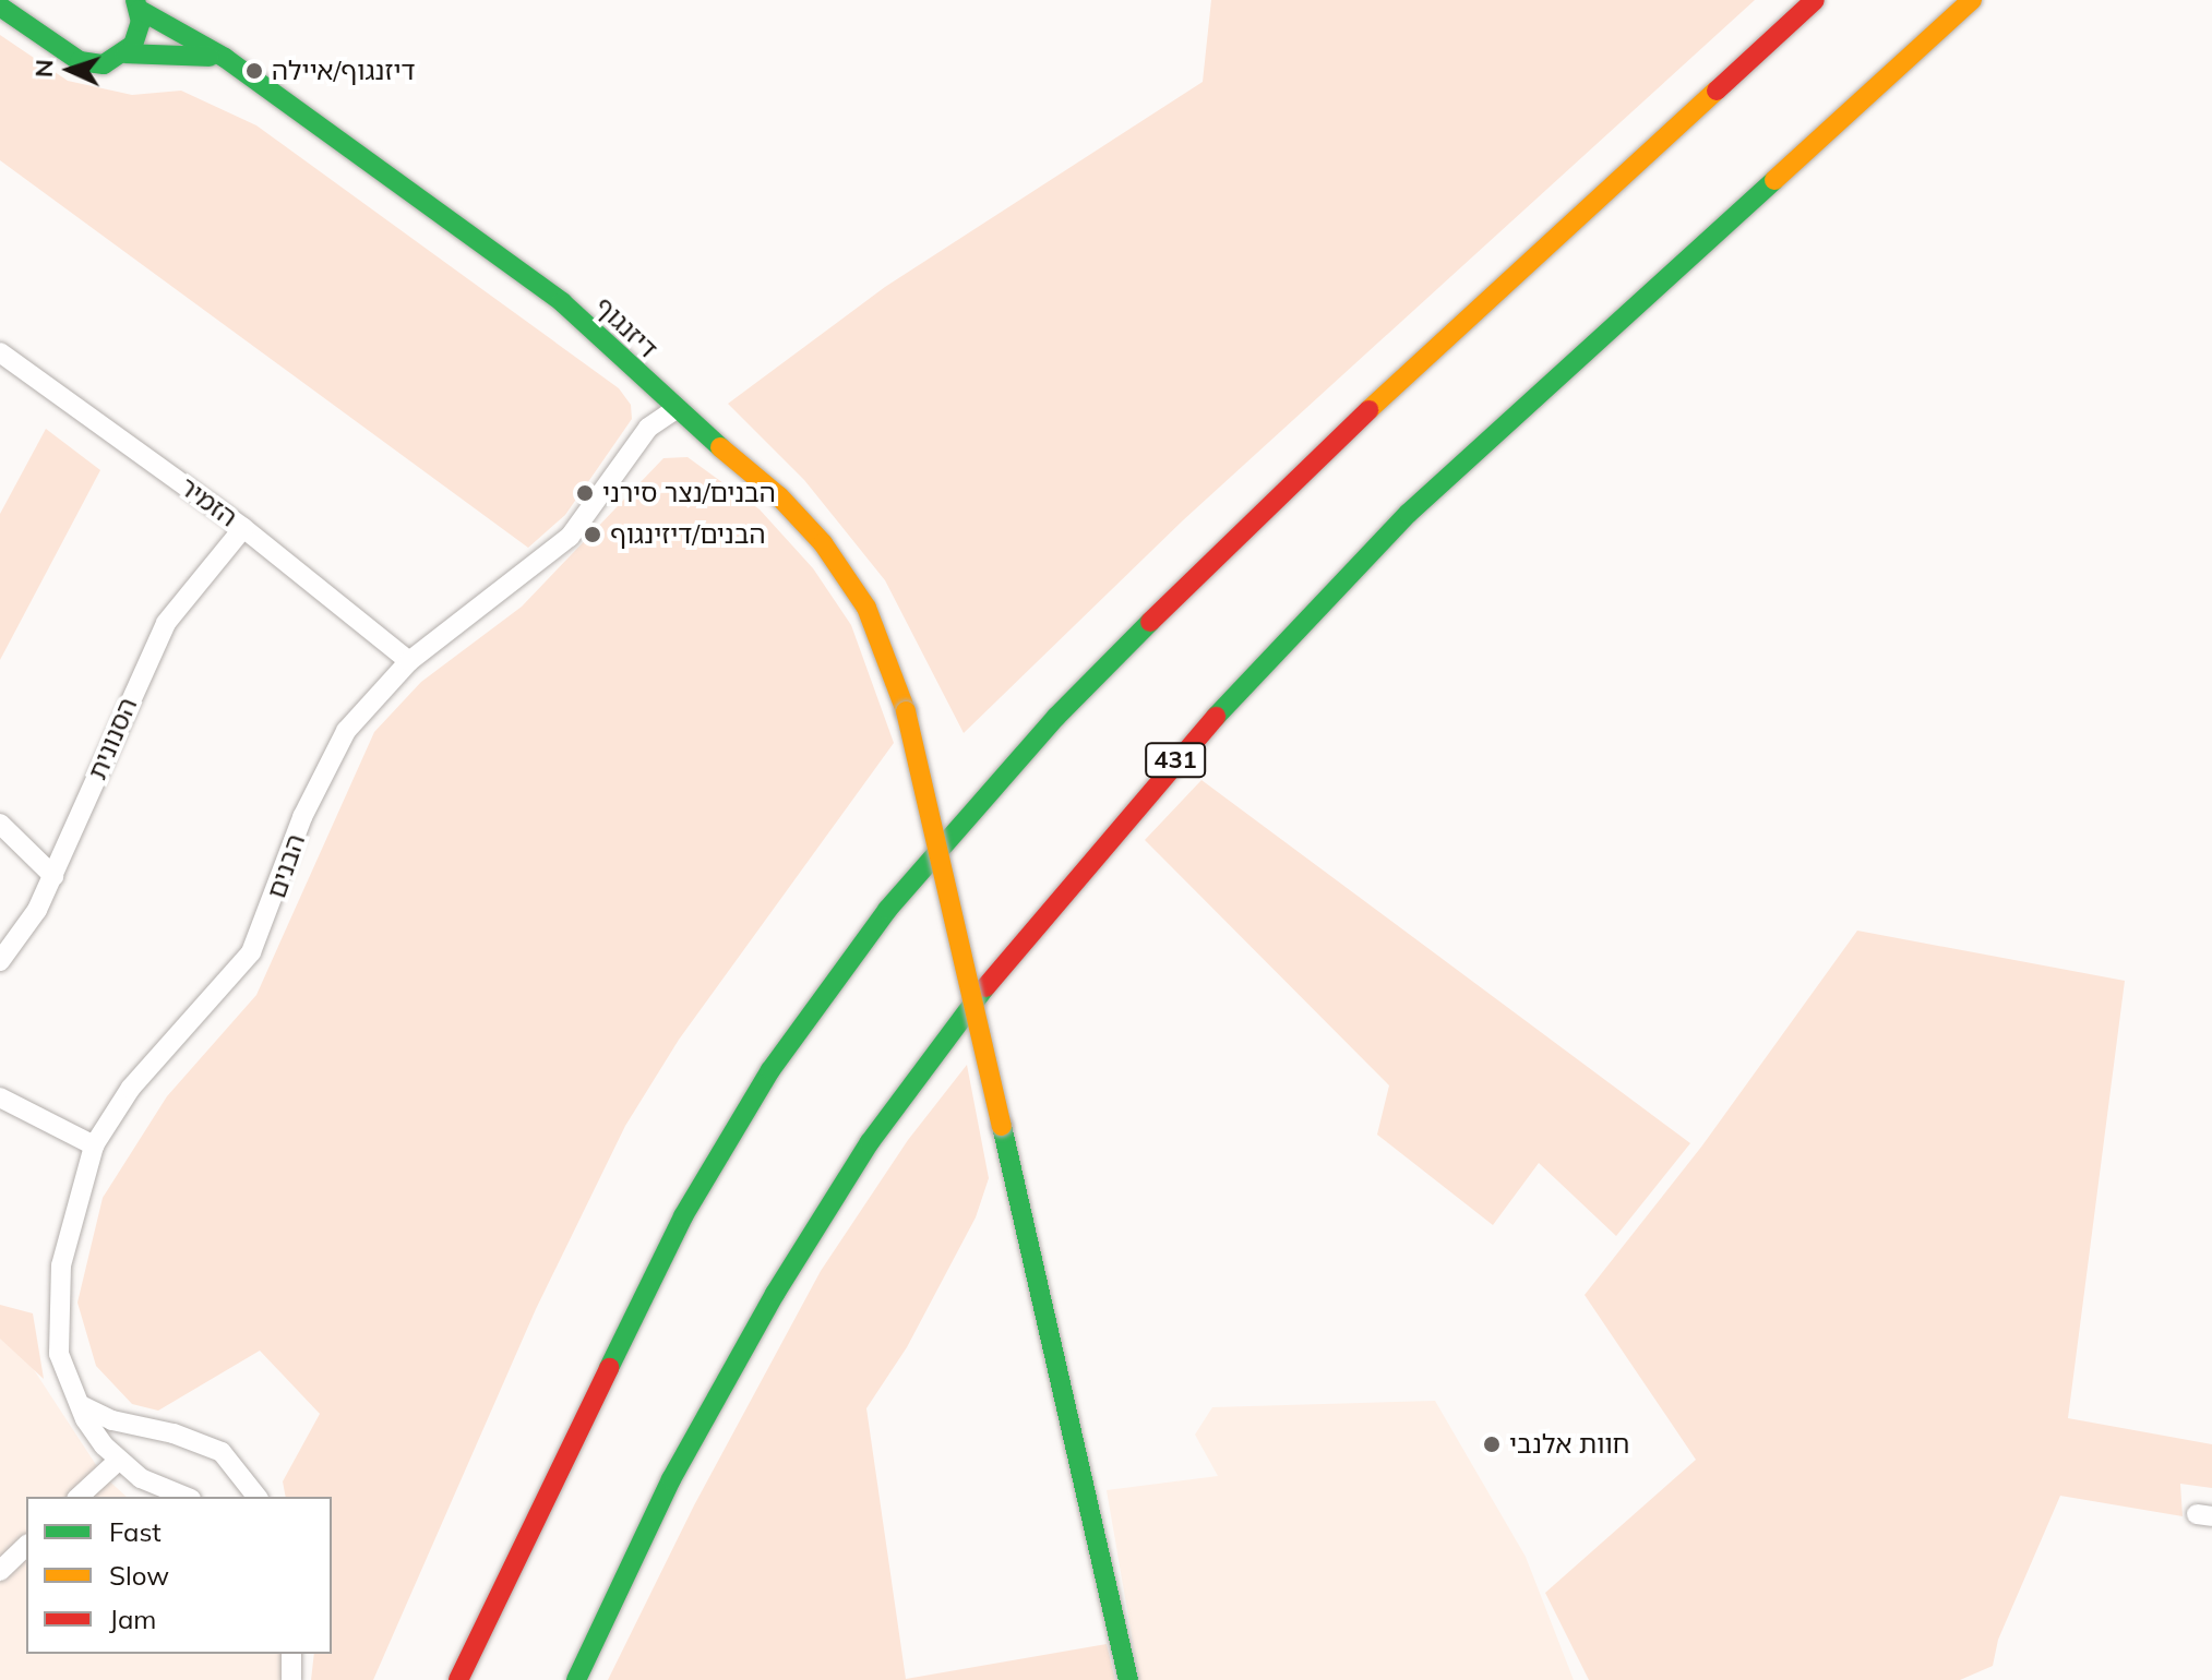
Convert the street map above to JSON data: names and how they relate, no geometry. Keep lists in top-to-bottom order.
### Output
{
  "streets": {
    "main road": ["דיזנגוף", "431"],
    "street": ["הזמיר", "הסנונית", "הבנים"]
  },
  "crossings": [
    ["דיזנגוף", "הבנים"],
    ["הזמיר", "הסנונית"],
    ["הזמיר", "הבנים"]
  ],
  "places": [
    "דיזנגוף/איילה",
    "הבנים/נצר סירני",
    "הבנים/דיזינגוף",
    "חוות אלנבי"
  ],
  "legend": ["Fast", "Slow", "Jam"],
  "north": "left"
}
